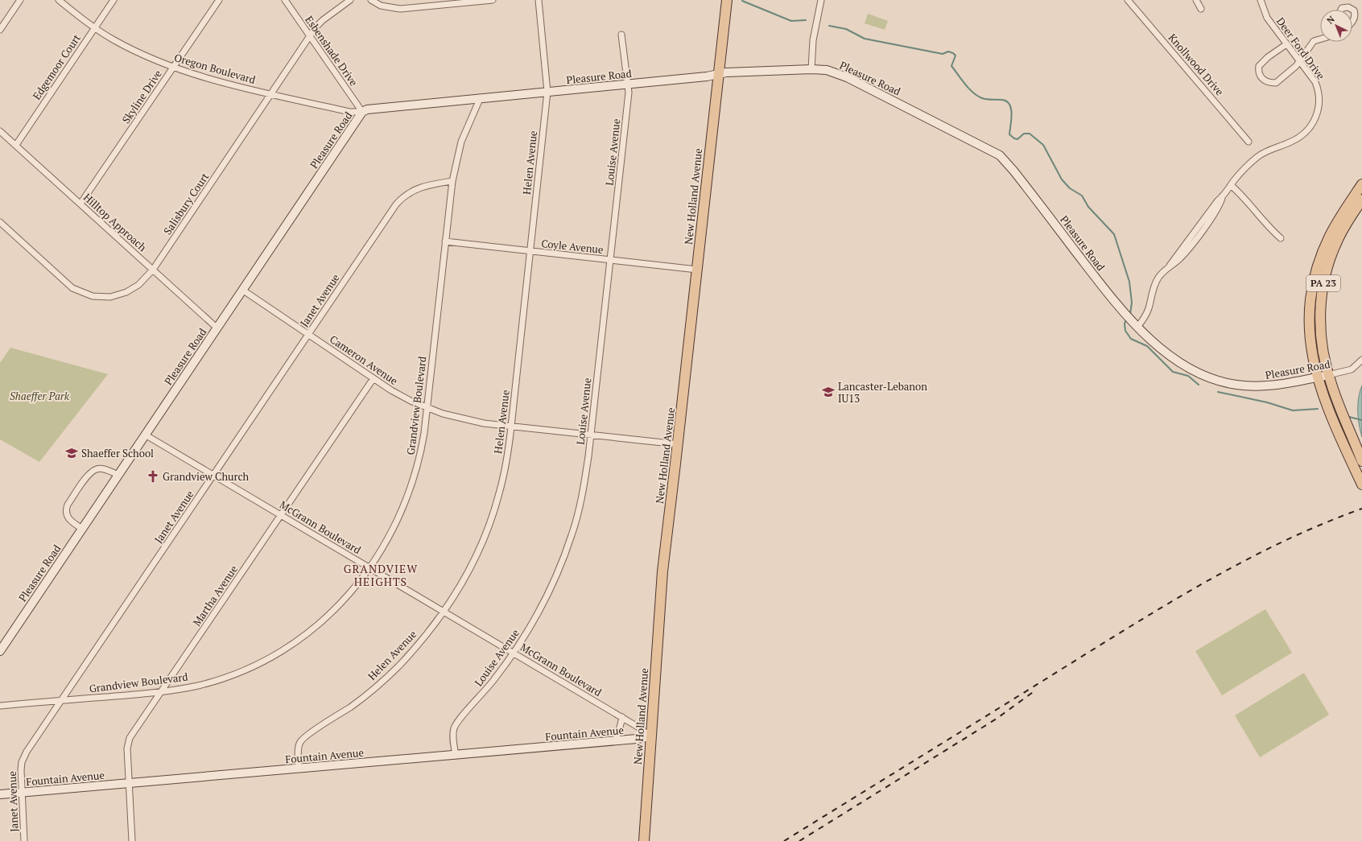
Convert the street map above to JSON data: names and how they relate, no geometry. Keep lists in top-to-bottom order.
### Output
{
  "streets": {
    "main road": ["New Holland Avenue", "PA 23"],
    "street": [
      "Deer Ford Drive",
      "Esbenshade Drive",
      "Knollwood Drive",
      "Edgemoor Court",
      "Oregon Boulevard",
      "Pleasure Road",
      "Skyline Drive",
      "Louise Avenue",
      "Helen Avenue",
      "Salisbury Court",
      "Hilltop Approach",
      "Coyle Avenue",
      "Janet Avenue",
      "Cameron Avenue",
      "Grandview Boulevard",
      "McGrann Boulevard",
      "Martha Avenue",
      "Fountain Avenue"
    ]
  },
  "crossings": [
    ["Deer Ford Drive", "Pleasure Road"],
    ["Esbenshade Drive", "Oregon Boulevard"],
    ["Esbenshade Drive", "Pleasure Road"],
    ["Esbenshade Drive", "Salisbury Court"],
    ["Edgemoor Court", "Oregon Boulevard"],
    ["Edgemoor Court", "Hilltop Approach"],
    ["Oregon Boulevard", "Pleasure Road"],
    ["Oregon Boulevard", "Skyline Drive"],
    ["Oregon Boulevard", "Salisbury Court"],
    ["Pleasure Road", "Louise Avenue"],
    ["Pleasure Road", "Helen Avenue"],
    ["Pleasure Road", "New Holland Avenue"],
    ["Pleasure Road", "Hilltop Approach"],
    ["Pleasure Road", "PA 23"],
    ["Pleasure Road", "Cameron Avenue"],
    ["Pleasure Road", "Grandview Boulevard"],
    ["Pleasure Road", "McGrann Boulevard"],
    ["Skyline Drive", "Hilltop Approach"],
    ["Louise Avenue", "Coyle Avenue"],
    ["Louise Avenue", "Cameron Avenue"],
    ["Louise Avenue", "McGrann Boulevard"],
    ["Louise Avenue", "Fountain Avenue"],
    ["Helen Avenue", "Coyle Avenue"],
    ["Helen Avenue", "Cameron Avenue"],
    ["Helen Avenue", "McGrann Boulevard"],
    ["Helen Avenue", "Fountain Avenue"],
    ["New Holland Avenue", "Coyle Avenue"],
    ["New Holland Avenue", "Cameron Avenue"],
    ["New Holland Avenue", "McGrann Boulevard"],
    ["New Holland Avenue", "Fountain Avenue"],
    ["Salisbury Court", "Hilltop Approach"],
    ["Coyle Avenue", "Grandview Boulevard"],
    ["Janet Avenue", "Cameron Avenue"],
    ["Janet Avenue", "Grandview Boulevard"],
    ["Janet Avenue", "McGrann Boulevard"],
    ["Janet Avenue", "Fountain Avenue"],
    ["Cameron Avenue", "Grandview Boulevard"],
    ["Cameron Avenue", "Martha Avenue"],
    ["Grandview Boulevard", "McGrann Boulevard"],
    ["Grandview Boulevard", "Martha Avenue"],
    ["McGrann Boulevard", "Martha Avenue"],
    ["McGrann Boulevard", "Fountain Avenue"],
    ["Martha Avenue", "Fountain Avenue"]
  ],
  "districts": ["GRANDVIEW HEIGHTS"],
  "parks": ["Shaeffer Park"],
  "places": {
    "school or university": ["Lancaster-Lebanon IU13", "Shaeffer School"],
    "church": ["Grandview Church"]
  },
  "north": "top left"
}
